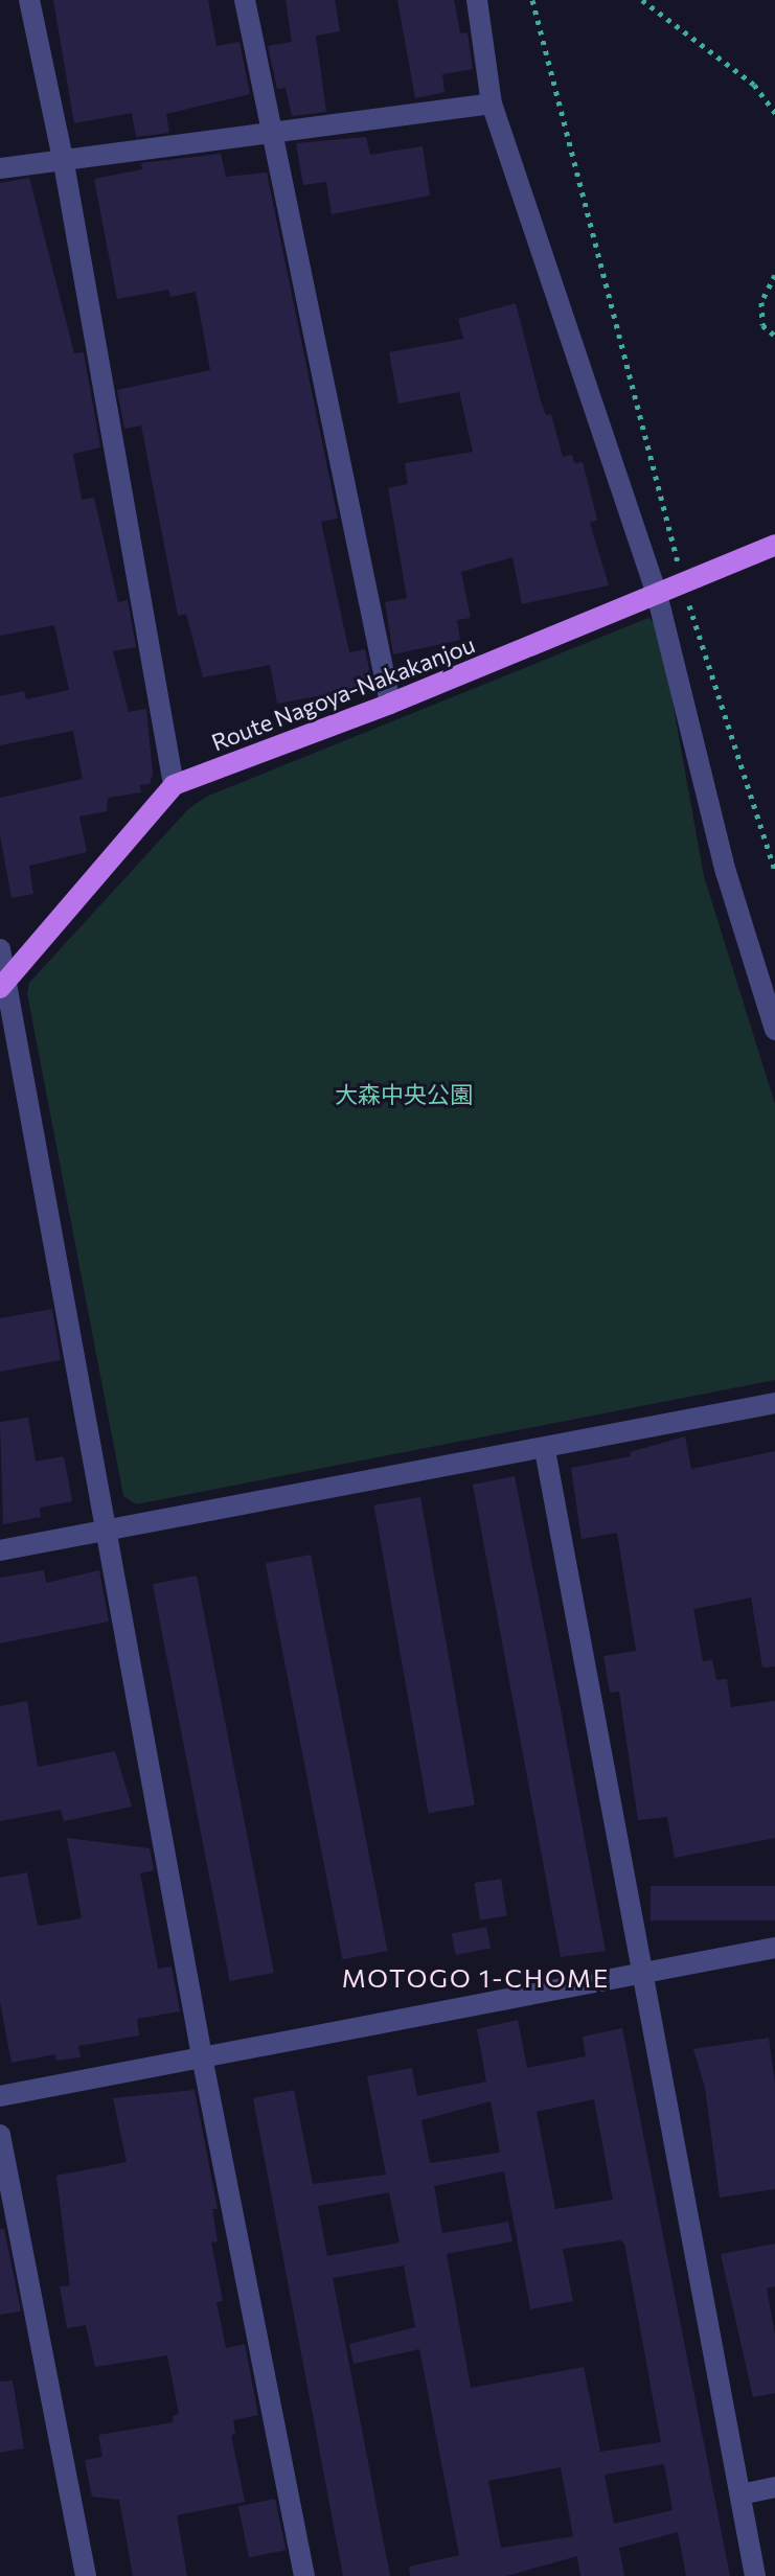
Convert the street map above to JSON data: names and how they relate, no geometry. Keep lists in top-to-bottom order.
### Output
{
  "streets": {
    "main road": ["Route Nagoya-Nakakanjou"]
  },
  "districts": ["MOTOGO 1-CHOME"],
  "parks": ["大森中央公園"]
}
